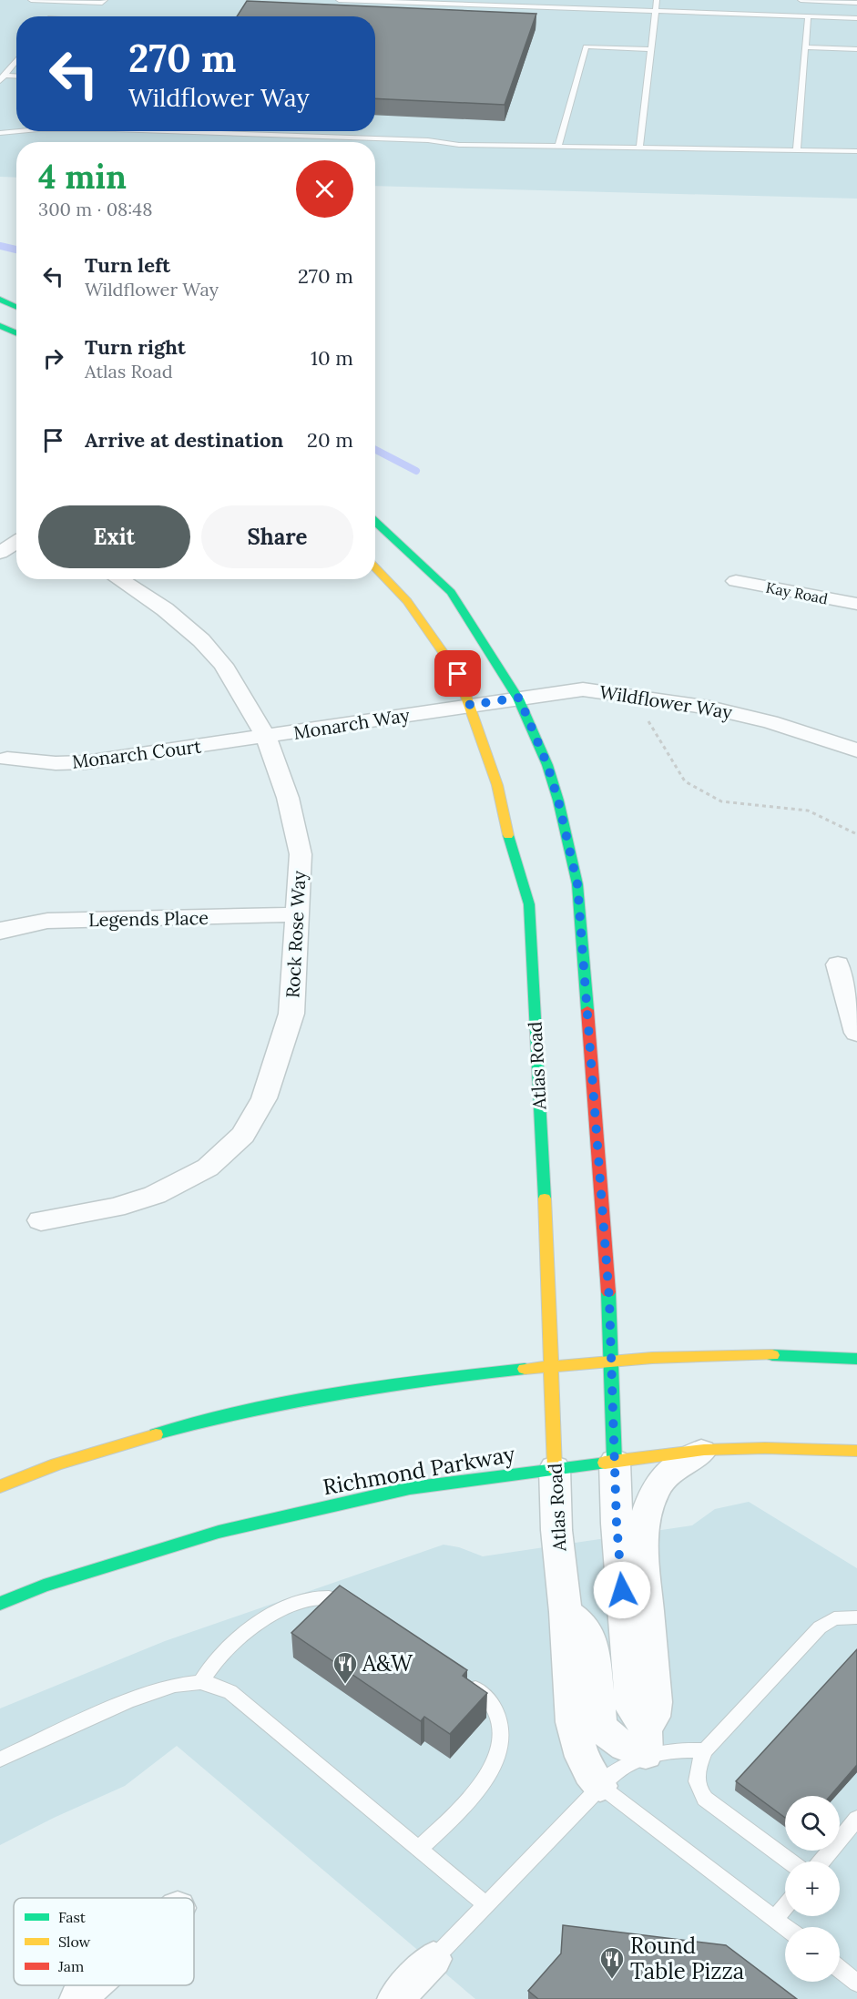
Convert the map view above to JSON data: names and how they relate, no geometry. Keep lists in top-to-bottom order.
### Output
{
  "streets": {
    "main road": ["Atlas Road", "Richmond Parkway"],
    "street": [
      "Kay Road",
      "Wildflower Way",
      "Monarch Way",
      "Monarch Court",
      "Legends Place",
      "Rock Rose Way"
    ]
  },
  "crossings": [
    ["Wildflower Way", "Monarch Way"],
    ["Wildflower Way", "Atlas Road"],
    ["Monarch Way", "Monarch Court"],
    ["Monarch Way", "Rock Rose Way"],
    ["Monarch Way", "Atlas Road"],
    ["Monarch Court", "Rock Rose Way"],
    ["Legends Place", "Rock Rose Way"],
    ["Atlas Road", "Richmond Parkway"]
  ],
  "places": {
    "restaurant": ["A&W", "Round Table Pizza"]
  },
  "legend": ["Fast", "Slow", "Jam"],
  "page": {
    "turn": ["270 m", "Wildflower Way"],
    "heading": ["4 min", "300 m · 08:48"],
    "list": [
      {
        "name": "Turn left",
        "note": "Wildflower Way",
        "value": "270 m"
      },
      {
        "name": "Turn right",
        "note": "Atlas Road",
        "value": "10 m"
      },
      {
        "name": "Arrive at destination",
        "value": "20 m"
      }
    ],
    "buttons": ["Exit", "Share"],
    "map_buttons": ["+", "−"]
  }
}
